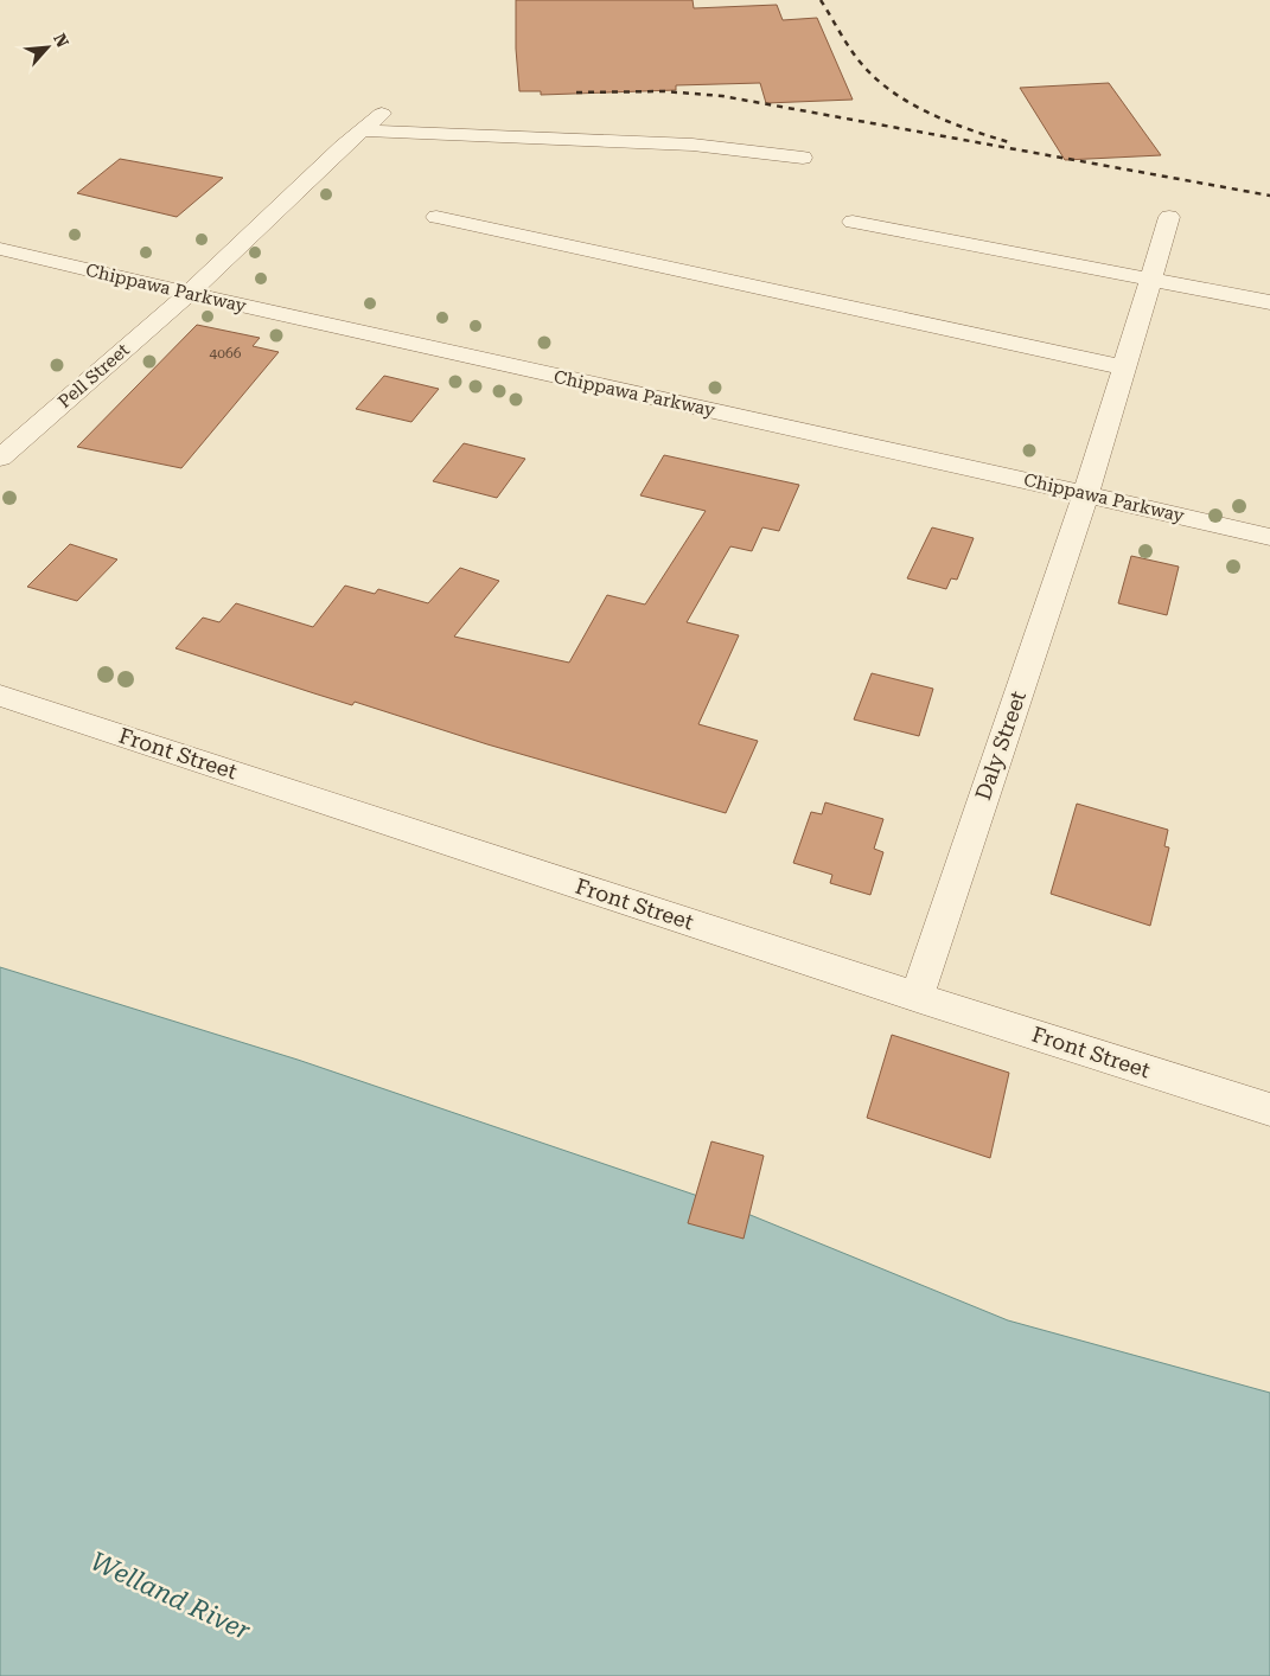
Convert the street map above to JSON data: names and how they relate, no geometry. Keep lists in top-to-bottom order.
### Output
{
  "streets": {
    "street": [
      "Chippawa Parkway",
      "Pell Street",
      "Daly Street",
      "Front Street"
    ]
  },
  "crossings": [
    ["Chippawa Parkway", "Pell Street"],
    ["Chippawa Parkway", "Daly Street"],
    ["Daly Street", "Front Street"]
  ],
  "water": ["Welland River"],
  "house_numbers": ["4066"],
  "north": "top right"
}
